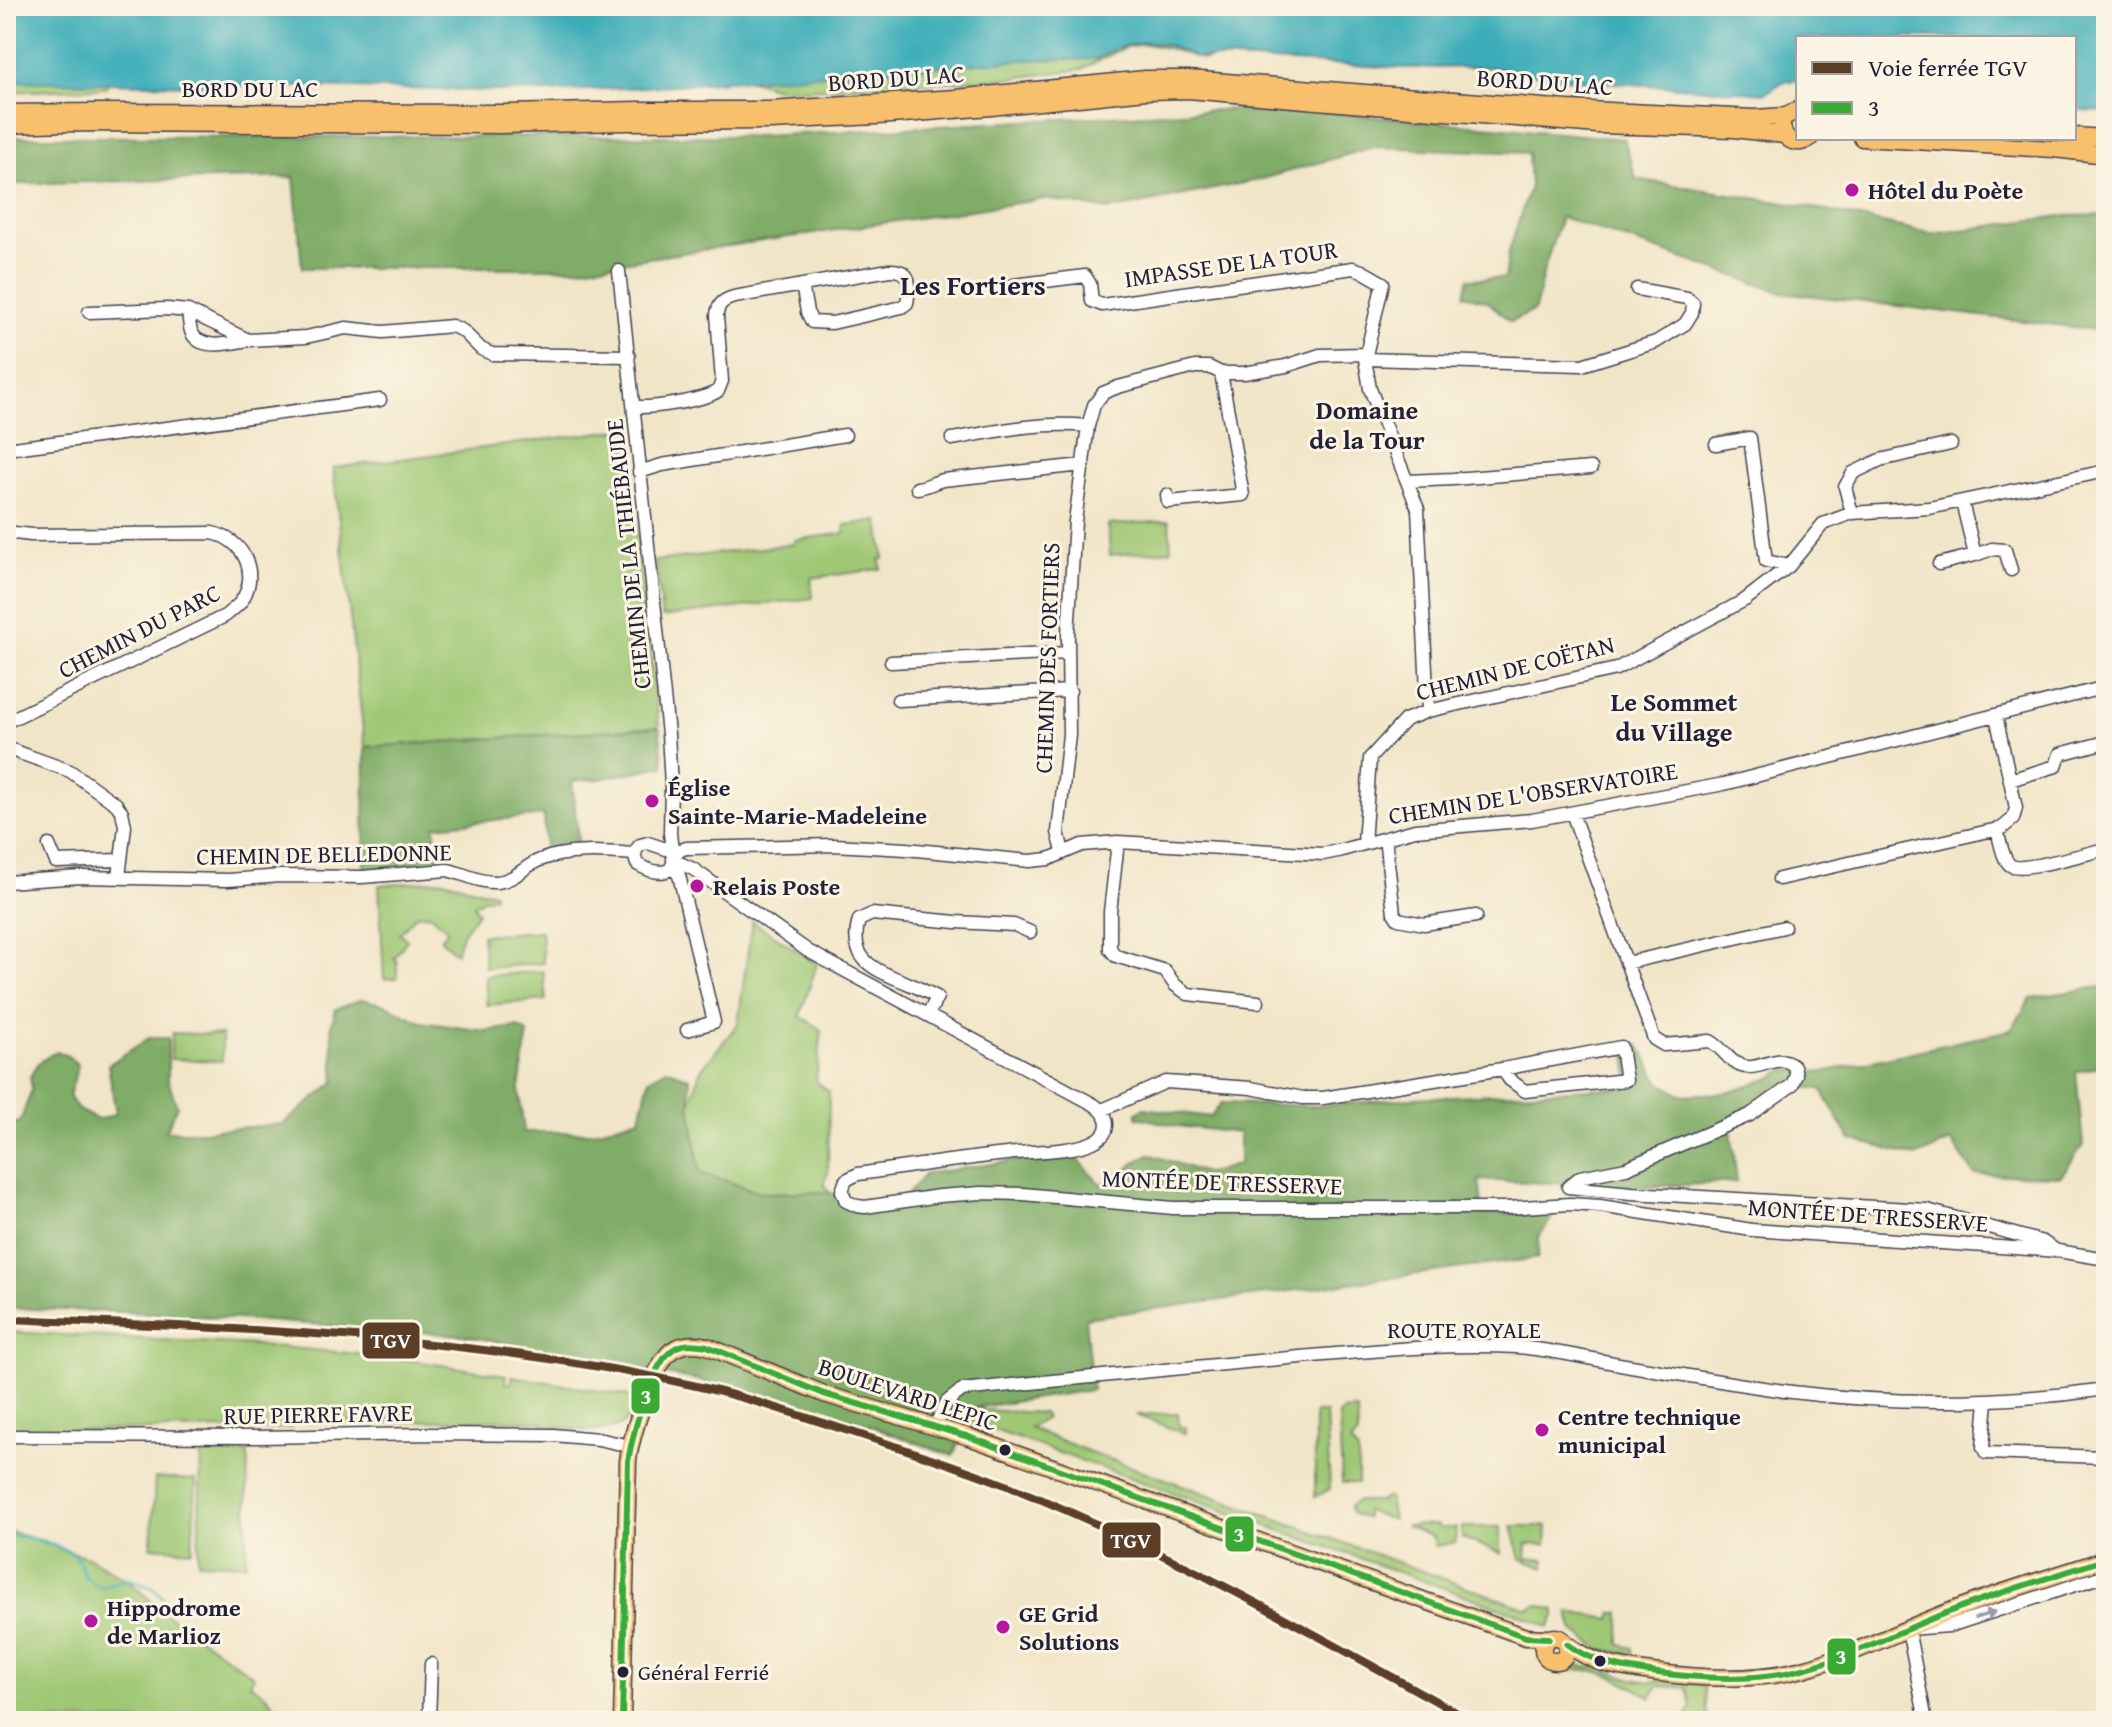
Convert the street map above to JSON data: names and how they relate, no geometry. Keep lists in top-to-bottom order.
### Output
{
  "streets": {
    "main road": ["BORD DU LAC", "BOULEVARD LEPIC"],
    "street": [
      "IMPASSE DE LA TOUR",
      "CHEMIN DE LA THIÉBAUDE",
      "CHEMIN DU PARC",
      "CHEMIN DES FORTIERS",
      "CHEMIN DE COËTAN",
      "CHEMIN DE L'OBSERVATOIRE",
      "CHEMIN DE BELLEDONNE",
      "MONTÉE DE TRESSERVE",
      "ROUTE ROYALE",
      "RUE PIERRE FAVRE"
    ]
  },
  "crossings": [
    ["IMPASSE DE LA TOUR", "CHEMIN DES FORTIERS"],
    ["CHEMIN DE LA THIÉBAUDE", "CHEMIN DE L'OBSERVATOIRE"],
    ["CHEMIN DES FORTIERS", "CHEMIN DE L'OBSERVATOIRE"],
    ["CHEMIN DE COËTAN", "CHEMIN DE L'OBSERVATOIRE"],
    ["ROUTE ROYALE", "BOULEVARD LEPIC"],
    ["BOULEVARD LEPIC", "RUE PIERRE FAVRE"]
  ],
  "districts": ["Les Fortiers", "Domaine de la Tour", "Le Sommet du Village"],
  "places": [
    "Hôtel du Poète",
    "Église Sainte-Marie-Madeleine",
    "Relais Poste",
    "Centre technique municipal",
    "Hippodrome de Marlioz",
    "GE Grid Solutions",
    "Général Ferrié"
  ],
  "lines": ["rail line TGV", "transit line 3"],
  "legend": ["Voie ferrée TGV", "3"]
}
